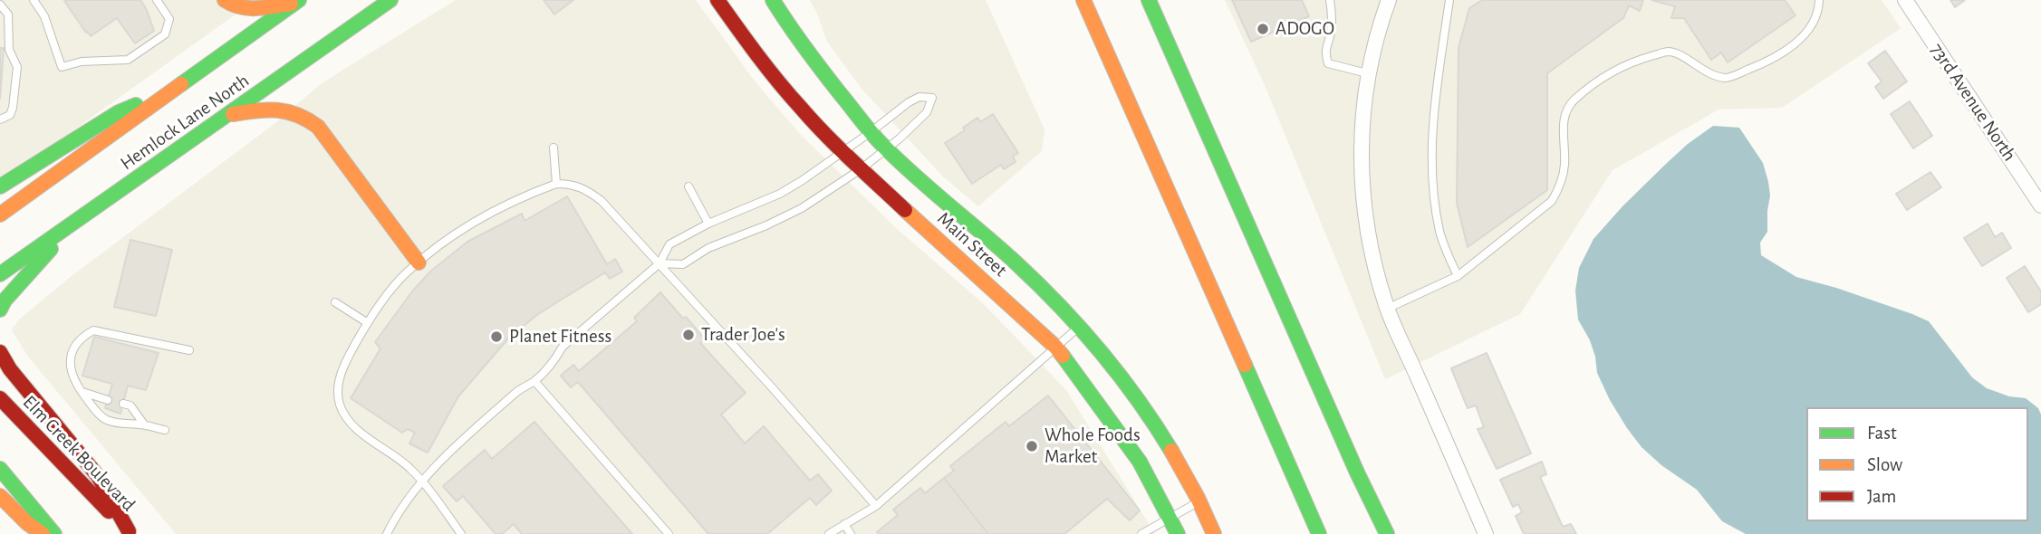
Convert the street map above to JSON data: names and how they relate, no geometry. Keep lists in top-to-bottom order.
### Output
{
  "streets": {
    "main road": ["Hemlock Lane North", "Main Street", "Elm Creek Boulevard"],
    "street": ["73rd Avenue North"]
  },
  "places": [
    "ADOGO",
    "Trader Joe's",
    "Planet Fitness",
    "Whole Foods Market"
  ],
  "legend": ["Fast", "Slow", "Jam"]
}
